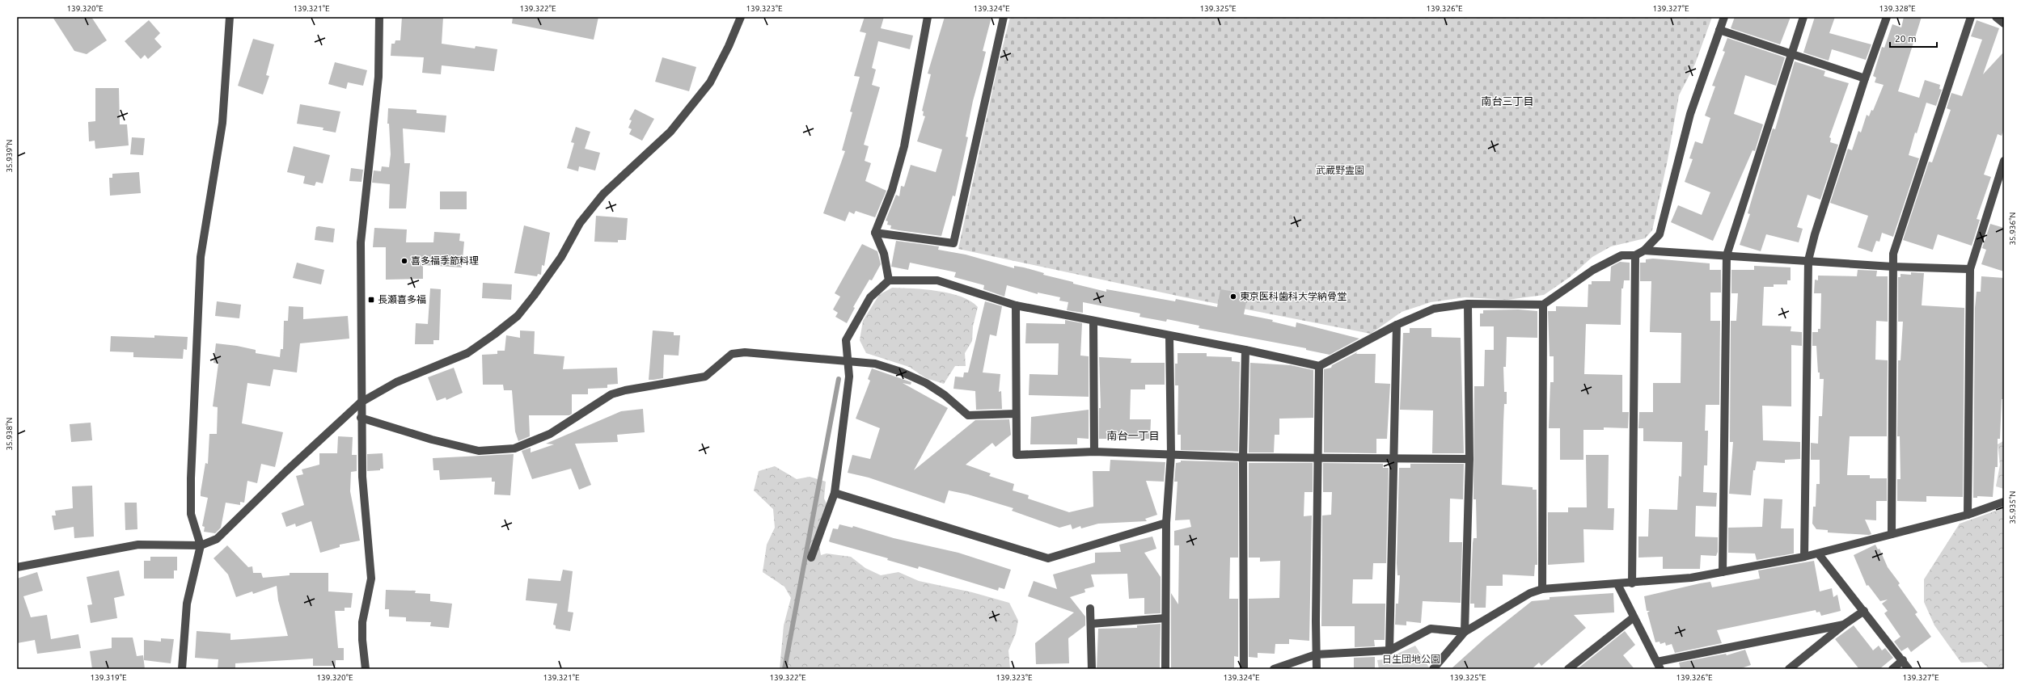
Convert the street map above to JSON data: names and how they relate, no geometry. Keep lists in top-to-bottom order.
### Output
{
  "districts": ["南台三丁目", "南台一丁目"],
  "parks": ["武蔵野霊園", "日生団地公園"],
  "places": {
    "other": ["喜多福季節料理", "東京医科歯科大学納骨堂"],
    "transit": ["長瀬喜多福"]
  },
  "scale_bar": "20 m",
  "coordinates": [
    "139.320°E",
    "139.321°E",
    "139.322°E",
    "139.323°E",
    "139.324°E",
    "139.325°E",
    "139.326°E",
    "139.327°E",
    "139.328°E",
    "35.939°N",
    "35.936°N",
    "35.938°N",
    "35.935°N",
    "139.319°E"
  ]
}
